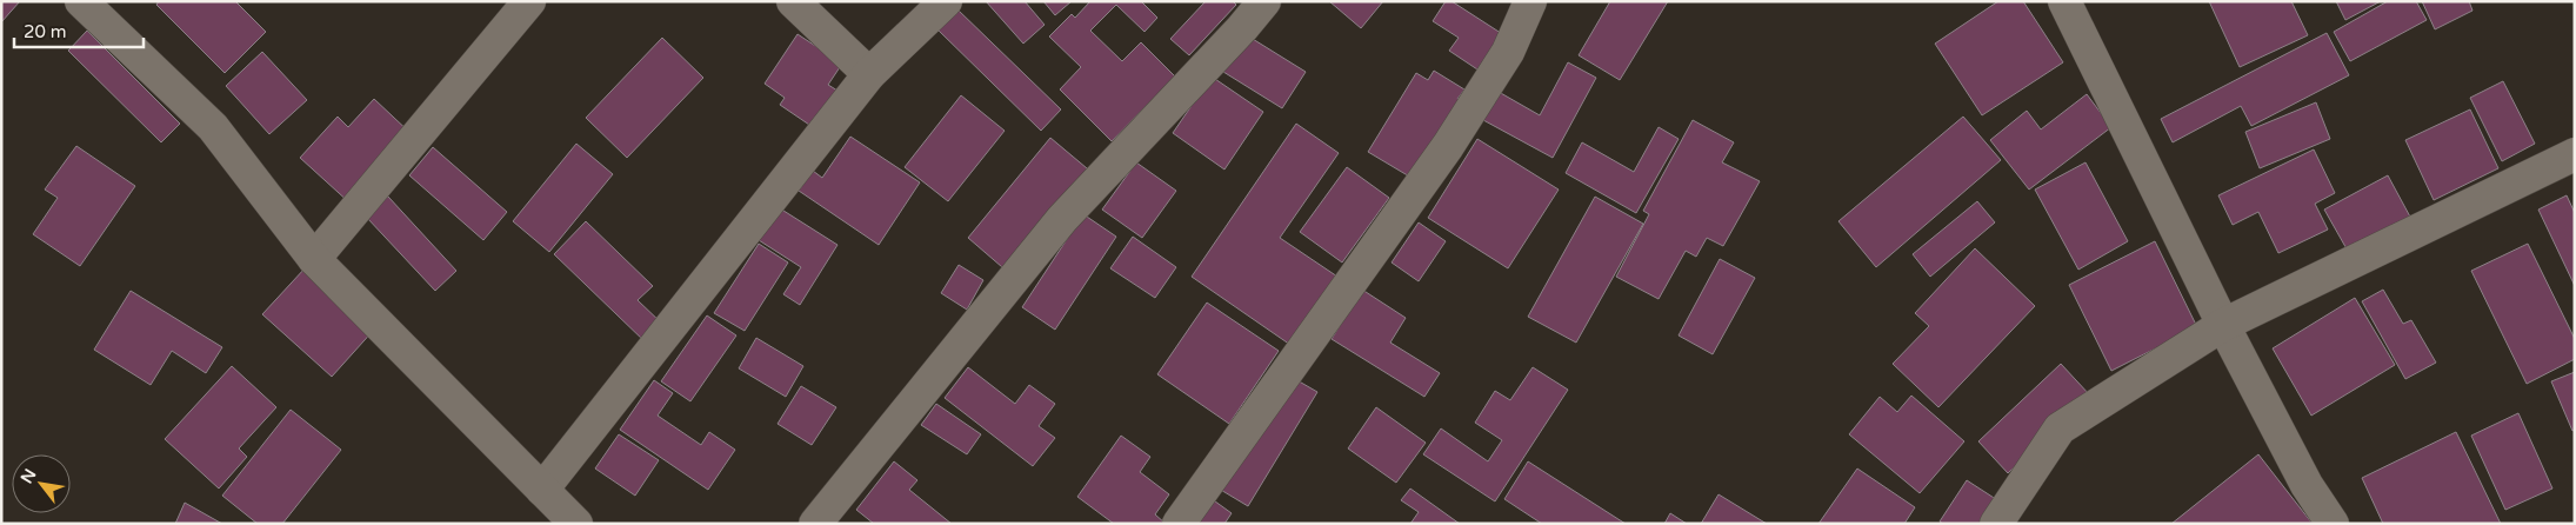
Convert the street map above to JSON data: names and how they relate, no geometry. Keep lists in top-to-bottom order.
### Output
{
  "scale_bar": "20 m",
  "north": "top left"
}
